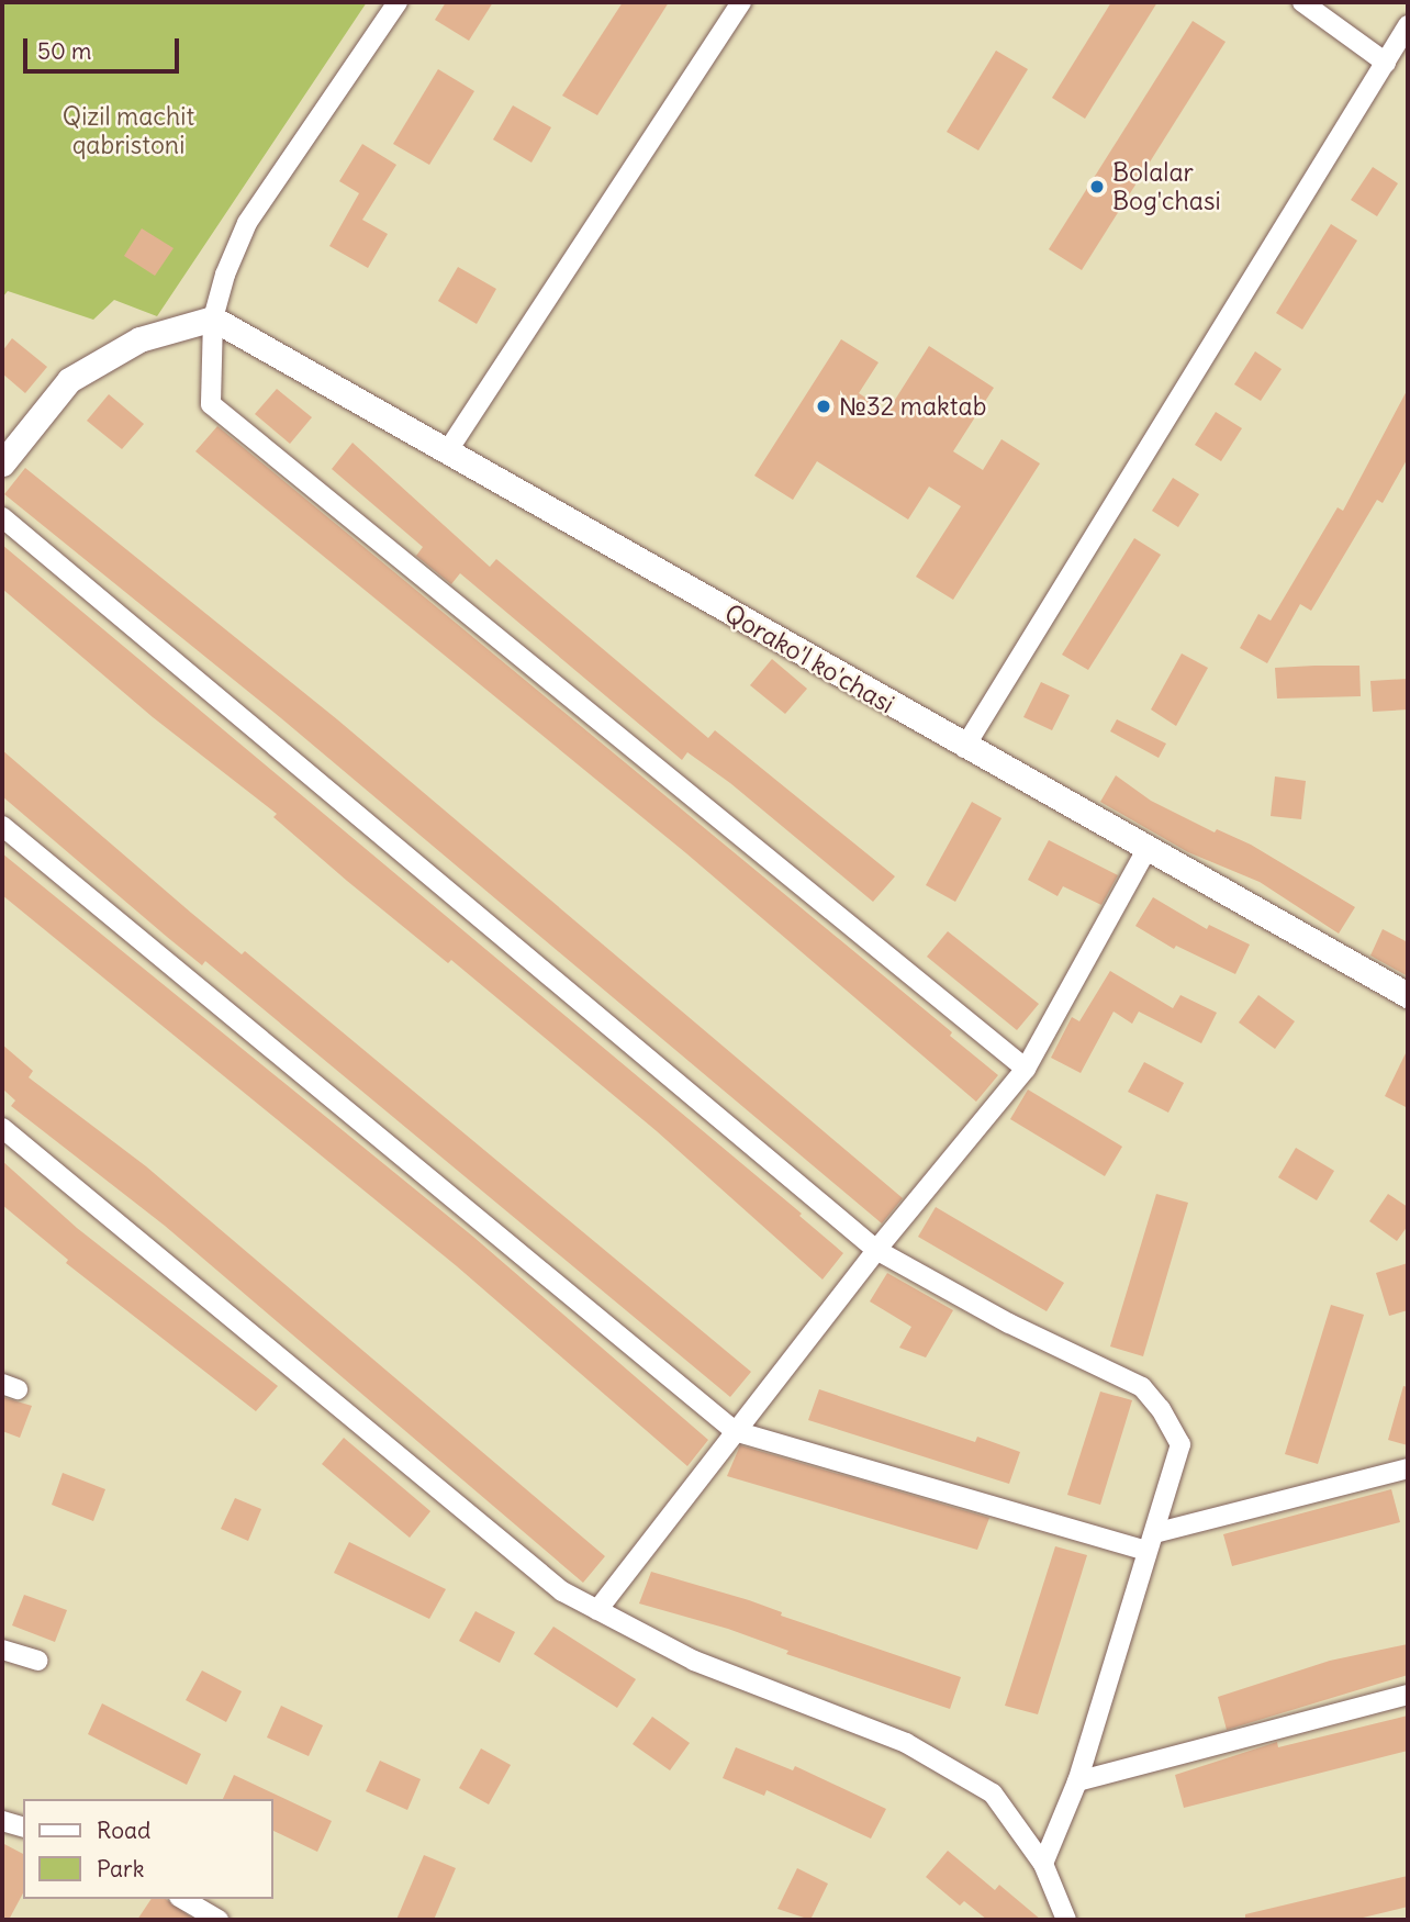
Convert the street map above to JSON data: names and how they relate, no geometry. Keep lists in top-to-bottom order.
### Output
{
  "streets": {
    "street": ["Qorako'l ko'chasi"]
  },
  "parks": ["Qizil machit qabristoni"],
  "places": ["Bolalar Bog'chasi", "№32 maktab"],
  "legend": ["Road", "Park"],
  "scale_bar": "50 m"
}
